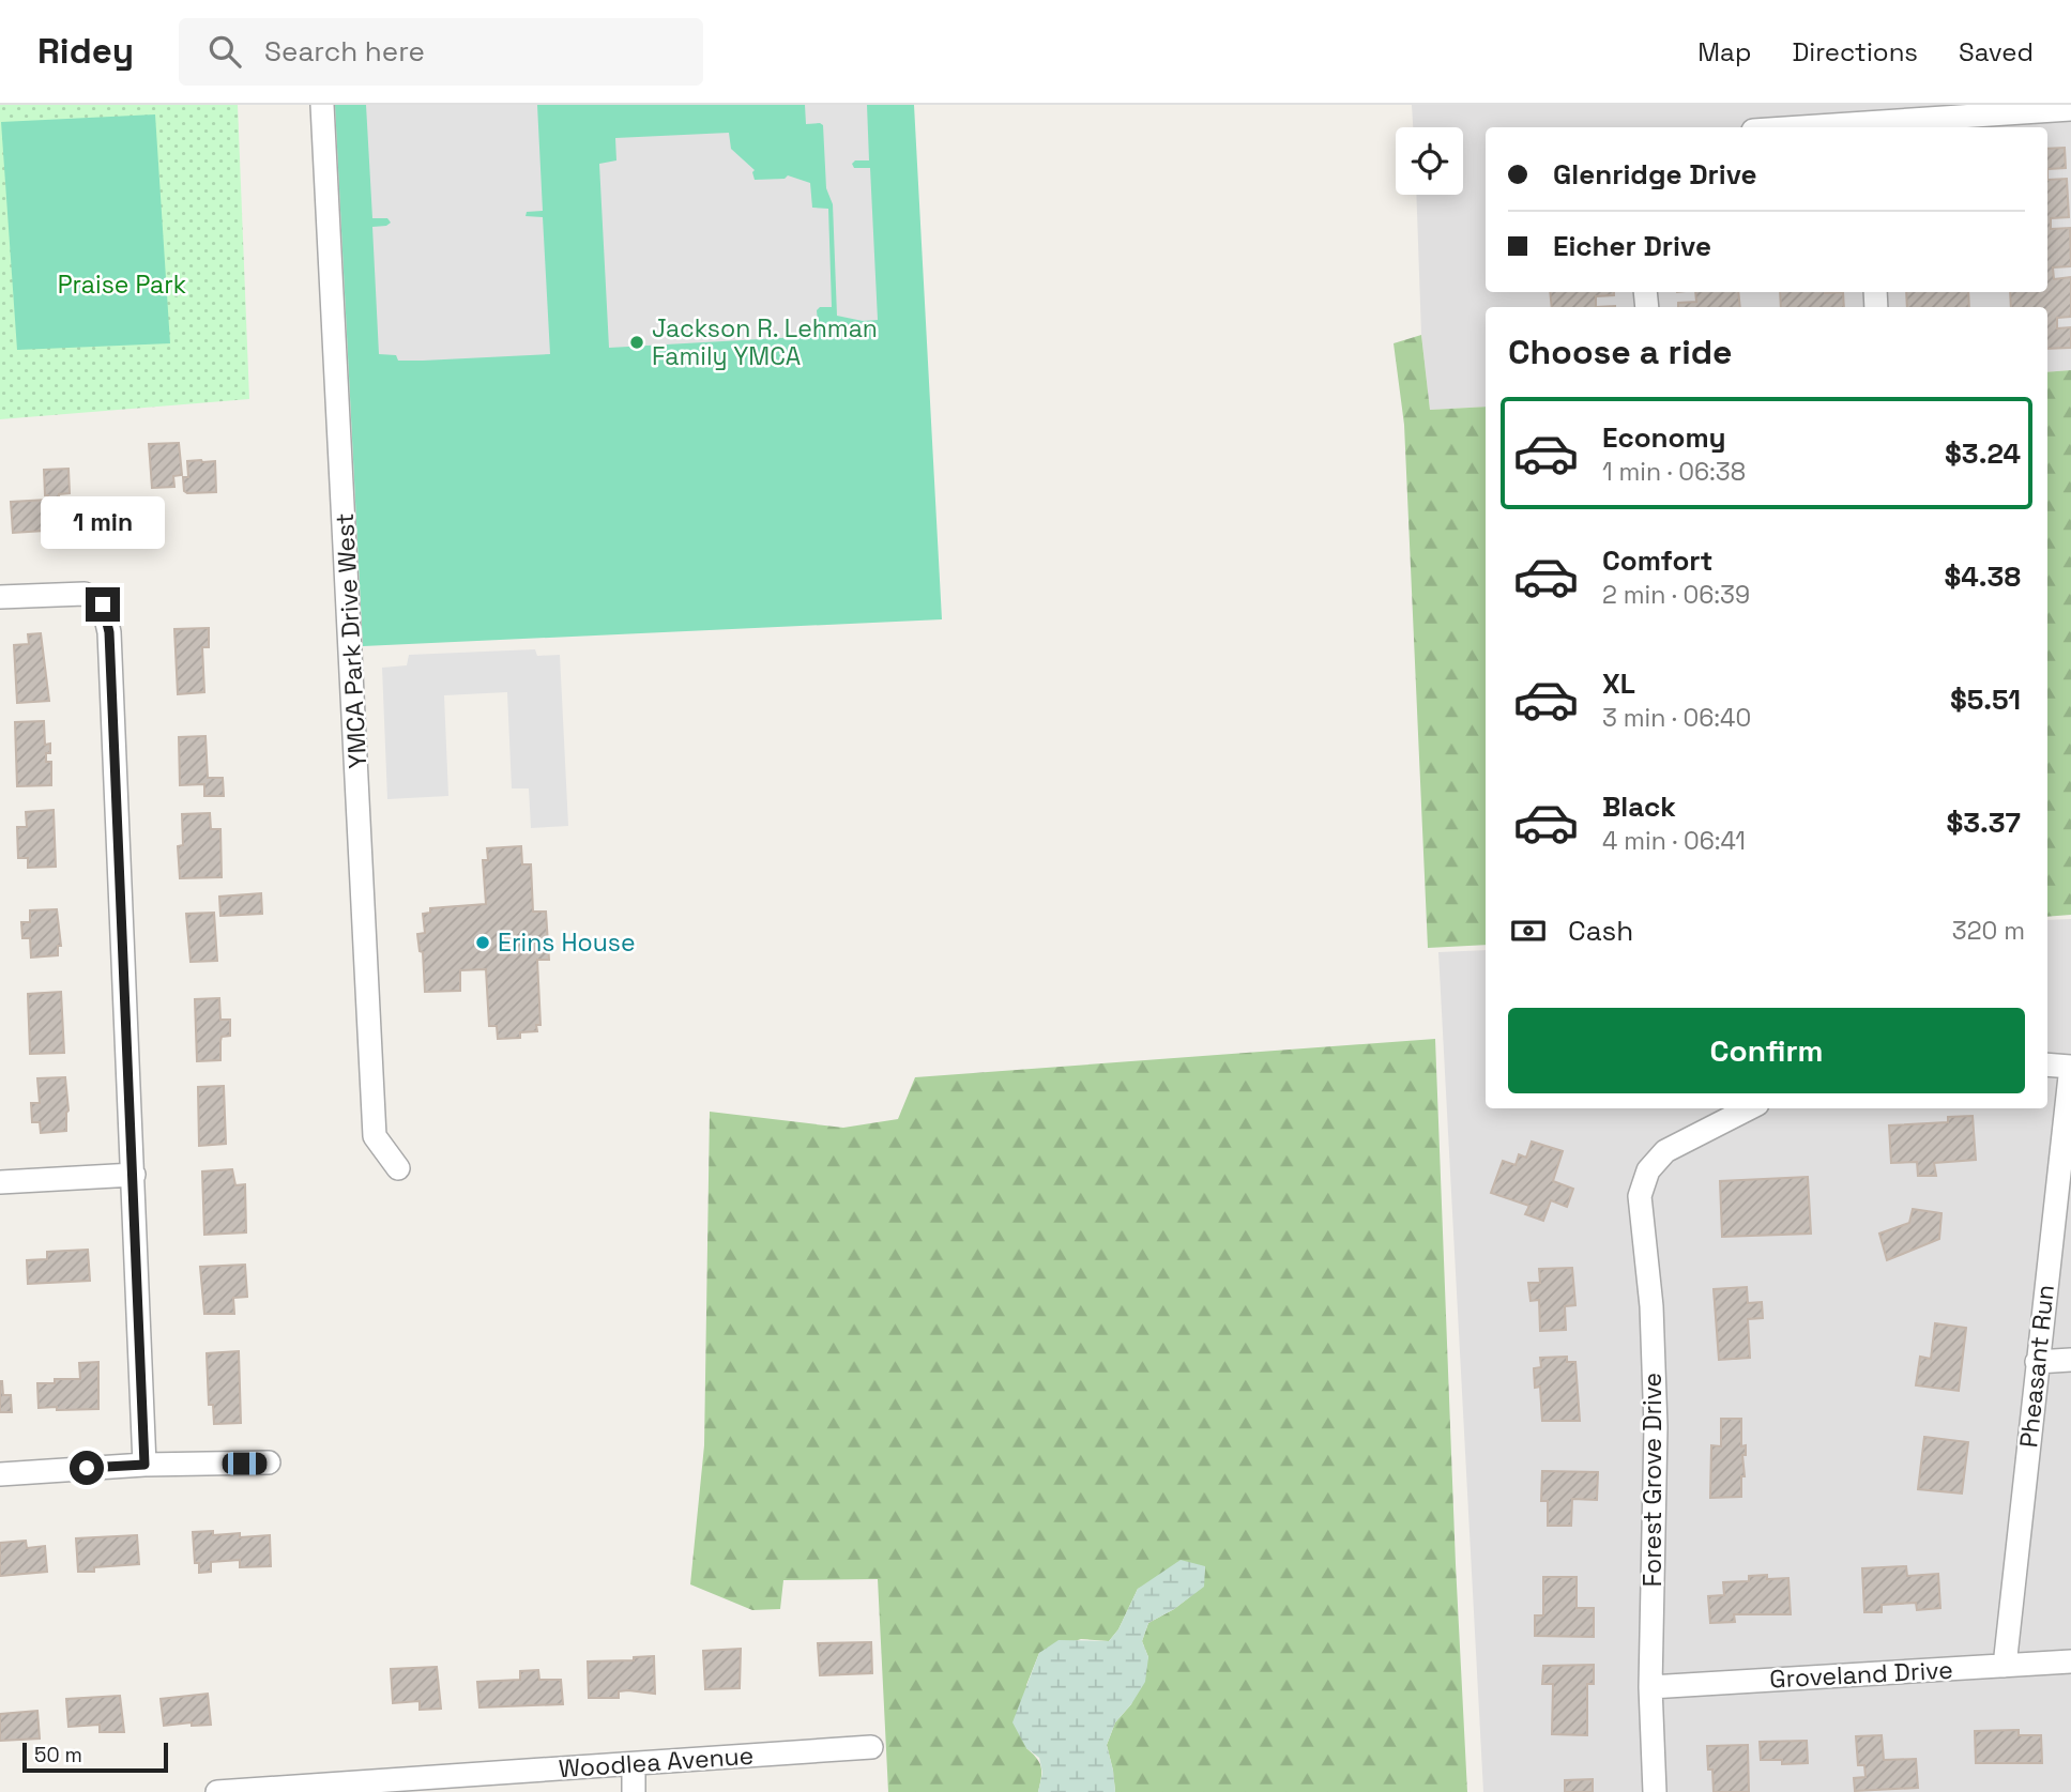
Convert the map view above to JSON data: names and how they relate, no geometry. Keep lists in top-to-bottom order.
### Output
{
  "streets": {
    "street": [
      "YMCA Park Drive West",
      "Pheasant Run",
      "Forest Grove Drive",
      "Groveland Drive",
      "Woodlea Avenue"
    ]
  },
  "crossings": [
    ["Pheasant Run", "Groveland Drive"],
    ["Forest Grove Drive", "Groveland Drive"]
  ],
  "parks": ["Praise Park"],
  "places": ["Jackson R. Lehman Family YMCA", "Erins House"],
  "scale_bar": "50 m",
  "page": {
    "header": "Ridey",
    "search": "Search here",
    "nav": ["Map", "Directions", "Saved"],
    "banner": ["Glenridge Drive", "Eicher Drive"],
    "heading": "Choose a ride",
    "list": [
      {
        "name": "Economy",
        "note": "1 min · 06:38",
        "value": "$3.24"
      },
      {
        "name": "Comfort",
        "note": "2 min · 06:39",
        "value": "$4.38"
      },
      {
        "name": "XL",
        "note": "3 min · 06:40",
        "value": "$5.51"
      },
      {
        "name": "Black",
        "note": "4 min · 06:41",
        "value": "$3.37"
      }
    ],
    "bubble": "1 min",
    "pay": ["Cash", "320 m"],
    "buttons": "Confirm",
    "scale": "50 m"
  }
}
